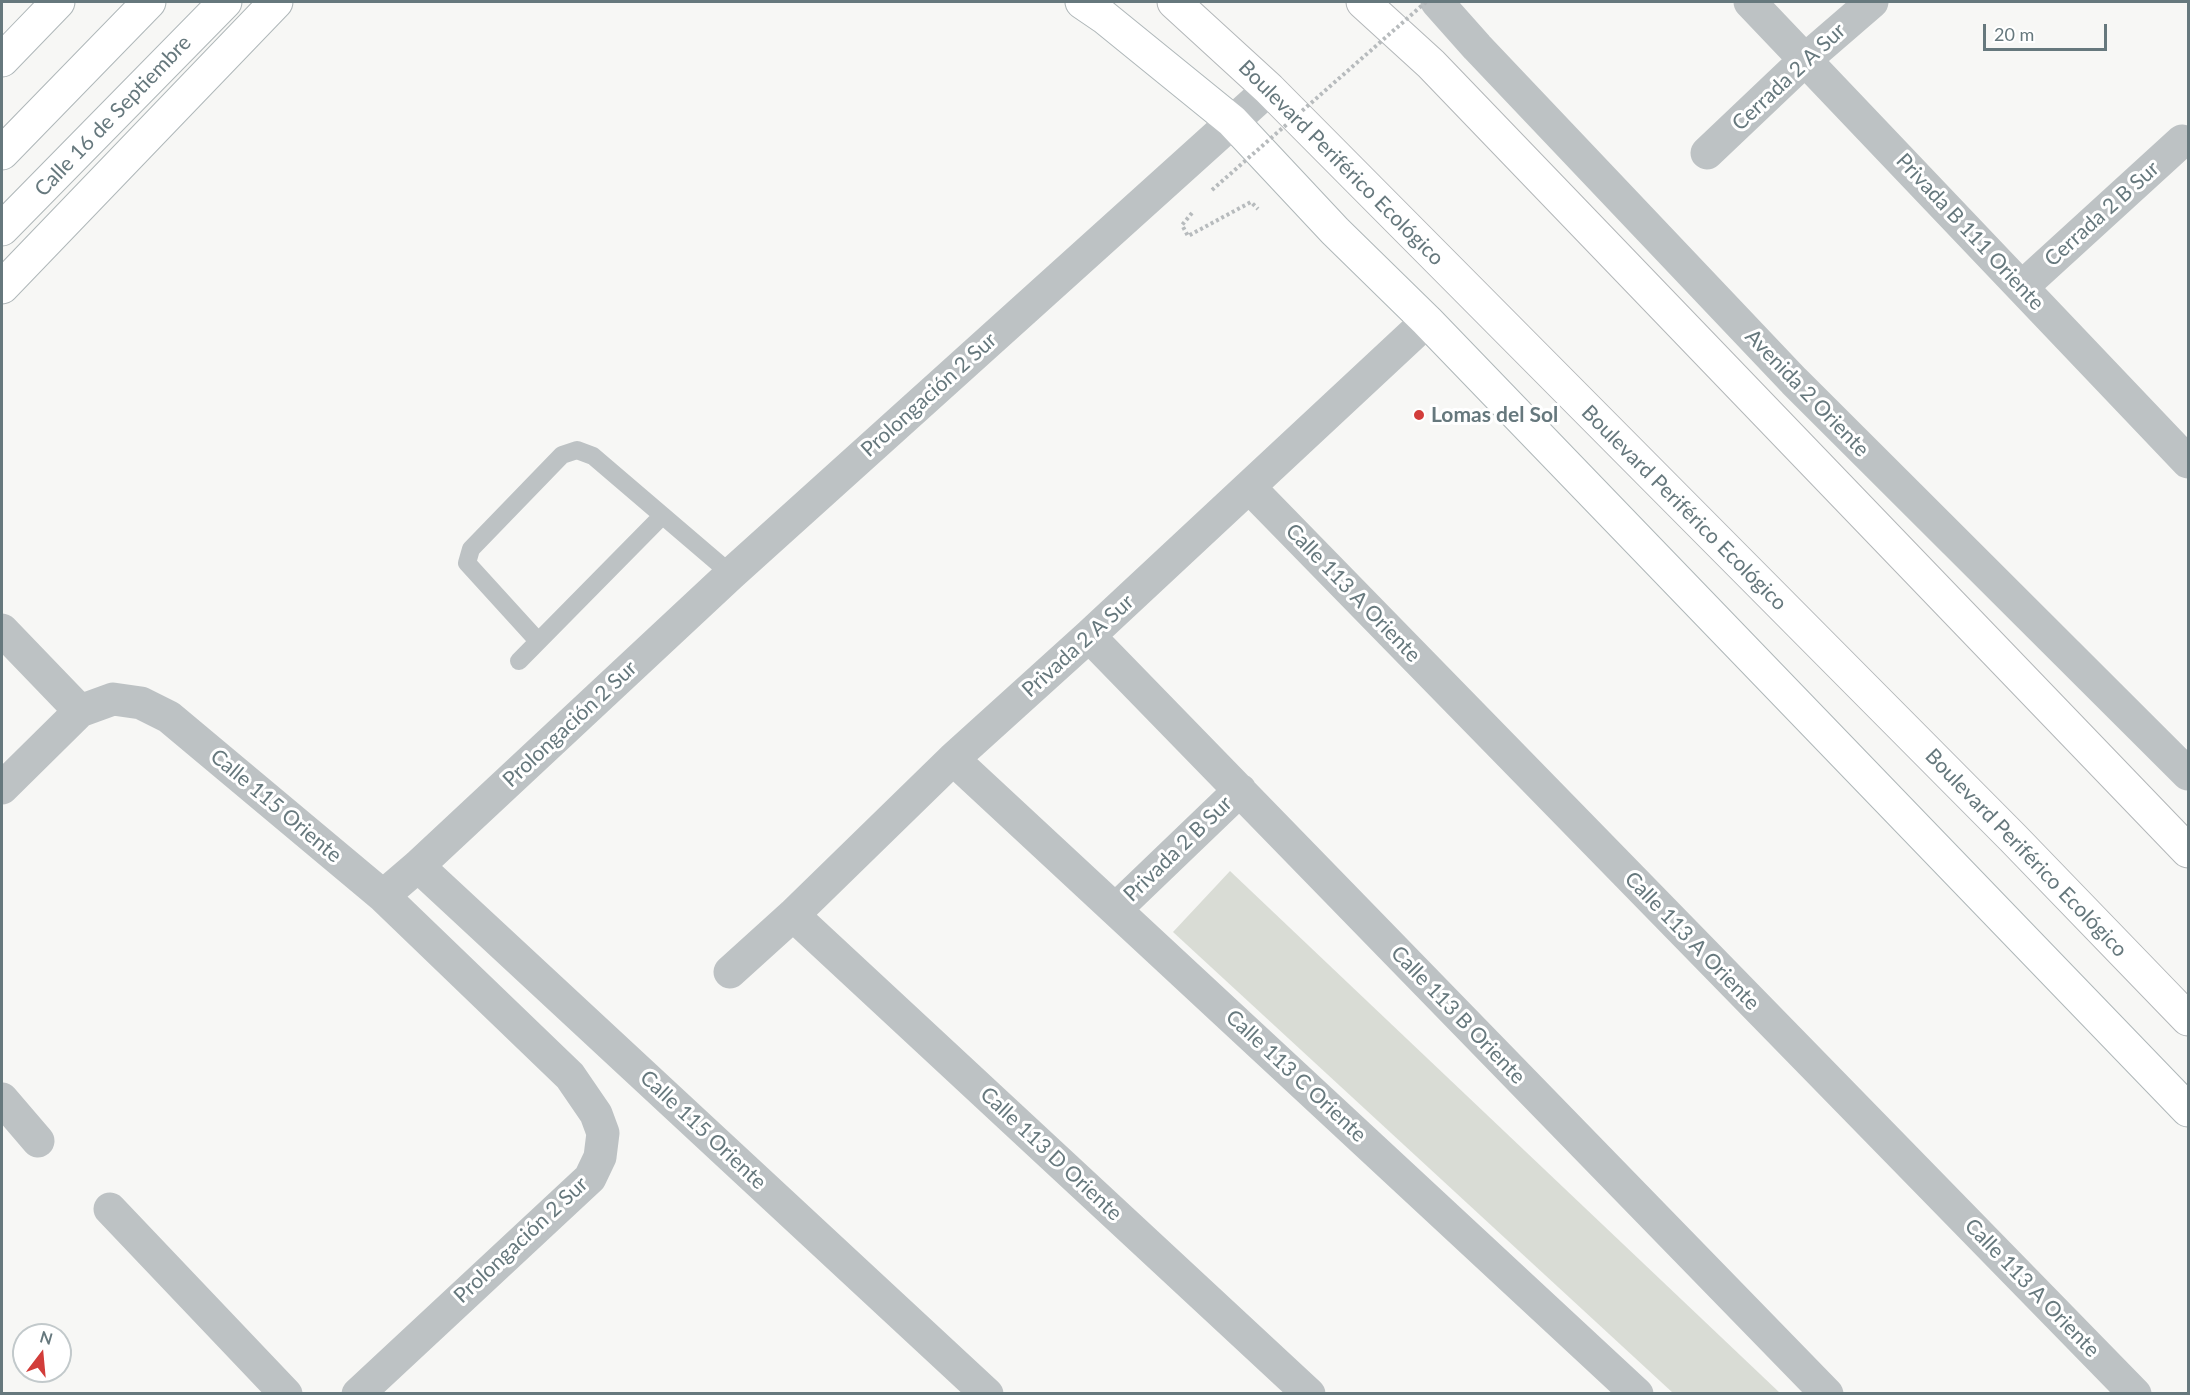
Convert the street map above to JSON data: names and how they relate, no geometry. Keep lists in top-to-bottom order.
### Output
{
  "streets": {
    "main road": ["Calle 16 de Septiembre", "Boulevard Periférico Ecológico"],
    "street": [
      "Cerrada 2 A Sur",
      "Cerrada 2 B Sur",
      "Privada B 111 Oriente",
      "Avenida 2 Oriente",
      "Prolongación 2 Sur",
      "Calle 113 A Oriente",
      "Privada 2 A Sur",
      "Calle 115 Oriente",
      "Privada 2 B Sur",
      "Calle 113 B Oriente",
      "Calle 113 C Oriente",
      "Calle 113 D Oriente"
    ]
  },
  "crossings": [
    ["Cerrada 2 A Sur", "Privada B 111 Oriente"],
    ["Boulevard Periférico Ecológico", "Prolongación 2 Sur"],
    ["Cerrada 2 B Sur", "Privada B 111 Oriente"],
    ["Prolongación 2 Sur", "Calle 115 Oriente"],
    ["Calle 113 A Oriente", "Privada 2 A Sur"],
    ["Privada 2 A Sur", "Calle 113 B Oriente"],
    ["Privada 2 A Sur", "Calle 113 C Oriente"],
    ["Privada 2 A Sur", "Calle 113 D Oriente"],
    ["Privada 2 B Sur", "Calle 113 B Oriente"],
    ["Privada 2 B Sur", "Calle 113 C Oriente"]
  ],
  "places": ["Lomas del Sol"],
  "scale_bar": "20 m",
  "north": "top"
}
